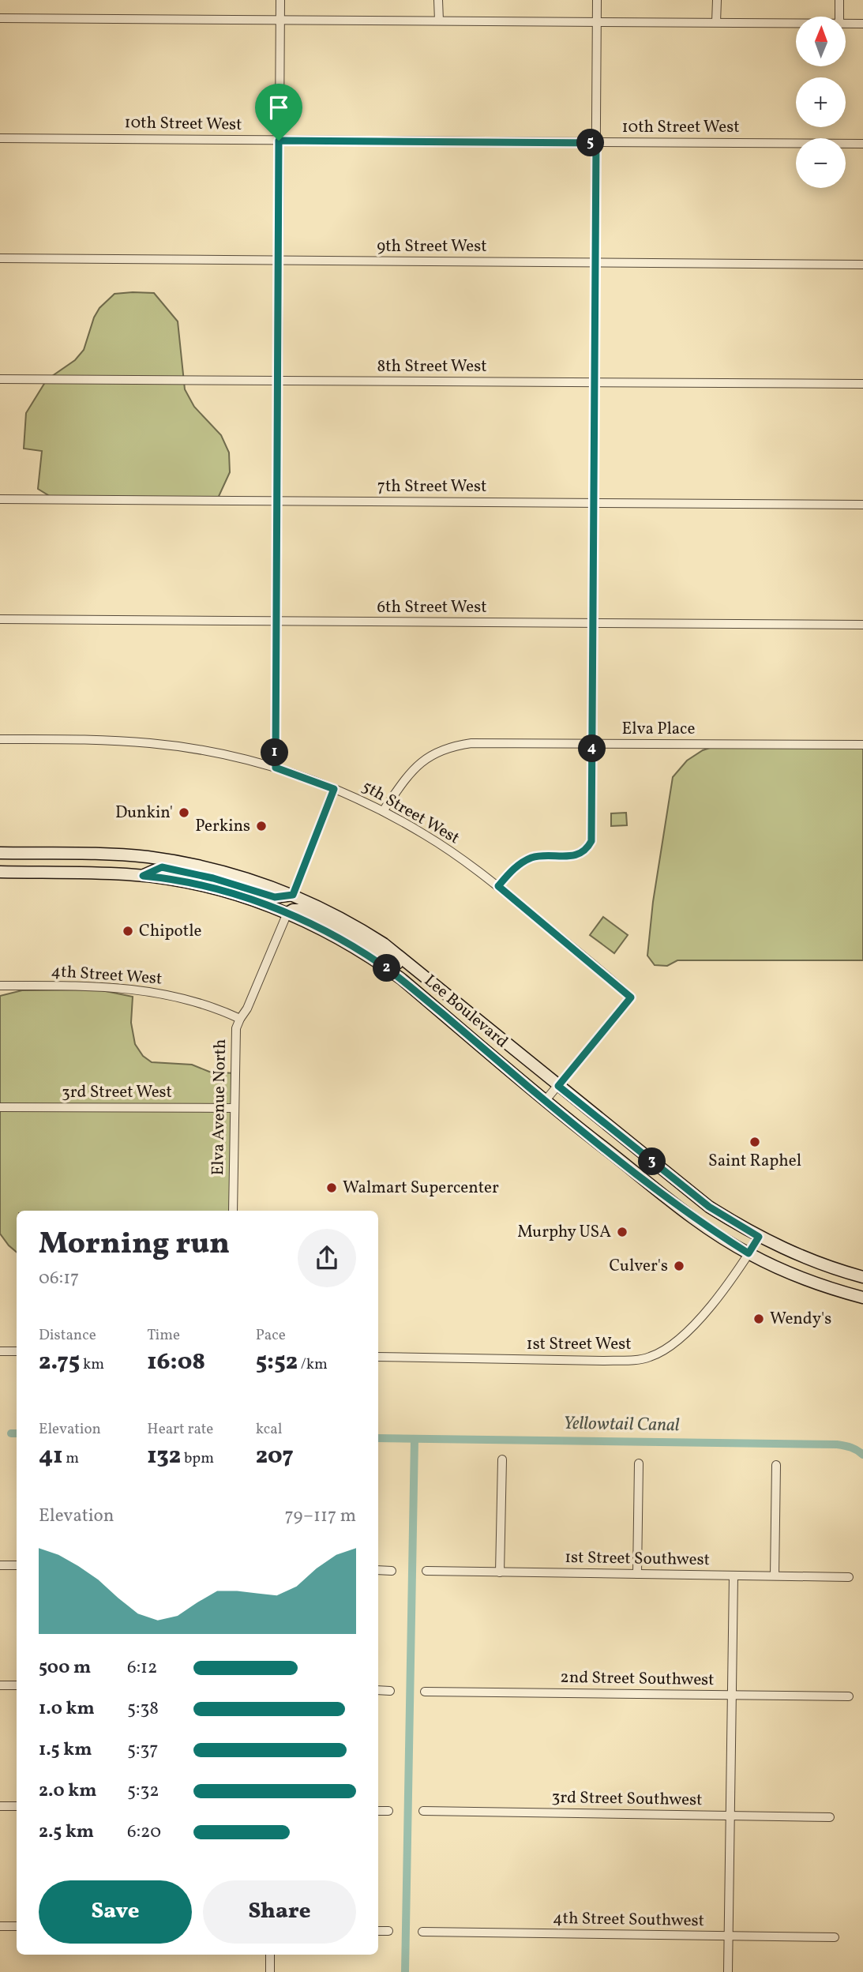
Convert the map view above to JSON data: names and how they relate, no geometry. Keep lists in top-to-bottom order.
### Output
{
  "streets": {
    "main road": ["Lee Boulevard"],
    "street": [
      "10th Street West",
      "9th Street West",
      "8th Street West",
      "7th Street West",
      "6th Street West",
      "Elva Place",
      "5th Street West",
      "4th Street West",
      "3rd Street West",
      "Elva Avenue North",
      "1st Street West",
      "1st Street Southwest",
      "2nd Street Southwest",
      "3rd Street Southwest",
      "4th Street Southwest"
    ]
  },
  "crossings": [
    ["Elva Place", "5th Street West"],
    ["5th Street West", "Lee Boulevard"],
    ["4th Street West", "Elva Avenue North"],
    ["Lee Boulevard", "Elva Avenue North"],
    ["Lee Boulevard", "1st Street West"],
    ["3rd Street West", "Elva Avenue North"]
  ],
  "water": ["Yellowtail Canal"],
  "places": [
    "Dunkin'",
    "Perkins",
    "Chipotle",
    "Saint Raphel",
    "Walmart Supercenter",
    "Murphy USA",
    "Culver's",
    "Wendy's"
  ],
  "north": "top",
  "page": {
    "map_buttons": ["+", "−"],
    "pins": [
      "5",
      "4",
      "1",
      "2",
      "3"
    ],
    "heading": ["Morning run", "06:17"],
    "stats": [
      ["Distance", "2.75 km"],
      ["Time", "16:08"],
      ["Pace", "5:52 /km"],
      ["Elevation", "41 m"],
      ["Heart rate", "132 bpm"],
      ["kcal", "207"]
    ],
    "chart": ["Elevation", "79–117 m"],
    "list": [
      {
        "name": "500 m",
        "note": "6:12"
      },
      {
        "name": "1.0 km",
        "note": "5:38"
      },
      {
        "name": "1.5 km",
        "note": "5:37"
      },
      {
        "name": "2.0 km",
        "note": "5:32"
      },
      {
        "name": "2.5 km",
        "note": "6:20"
      }
    ],
    "buttons": ["Save", "Share"]
  }
}
